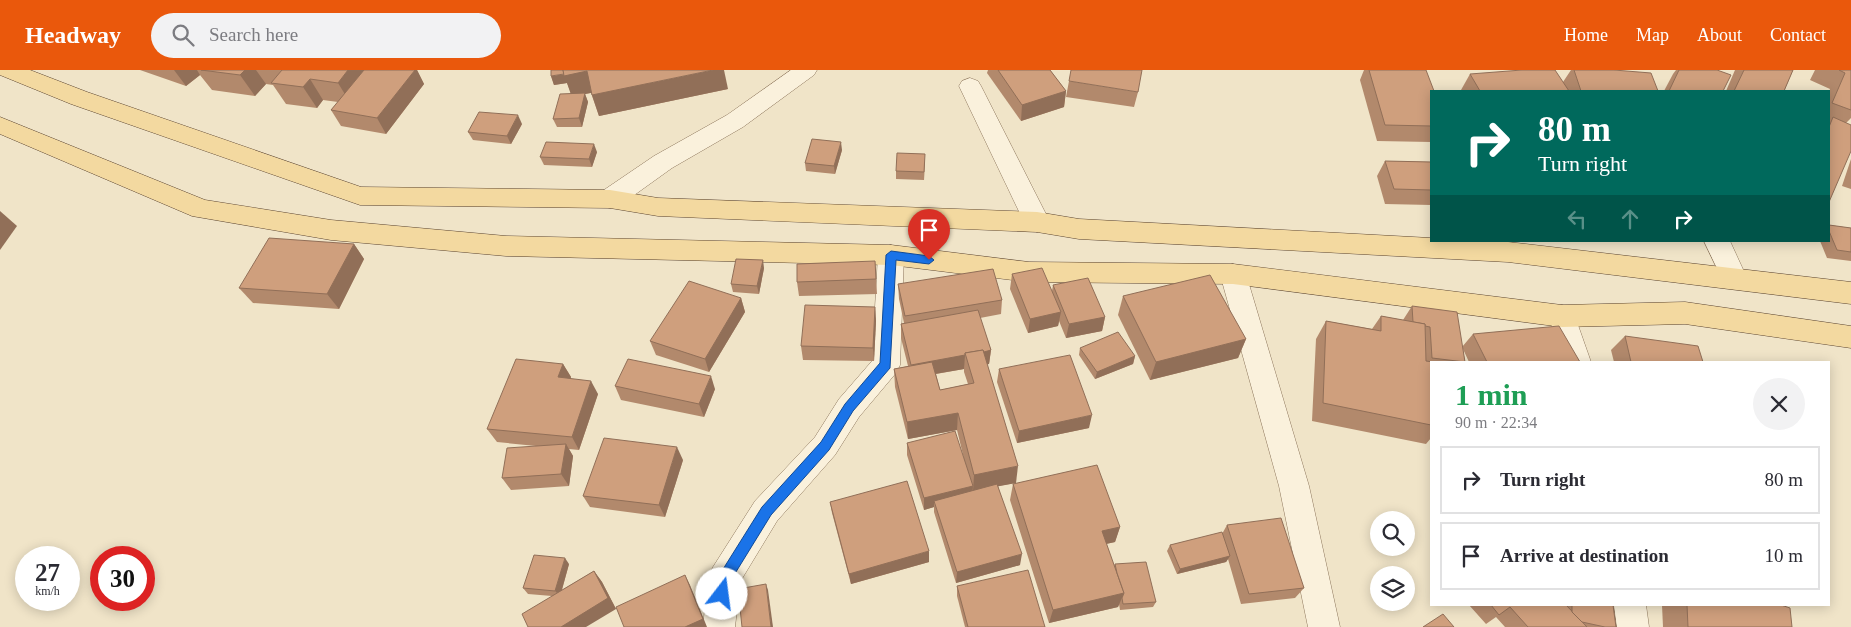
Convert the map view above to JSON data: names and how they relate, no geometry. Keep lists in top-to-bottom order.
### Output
{
  "page": {
    "header": "Headway",
    "search": "Search here",
    "nav": [
      "Home",
      "Map",
      "About",
      "Contact"
    ],
    "turn": ["80 m", "Turn right"],
    "heading": ["1 min", "90 m · 22:34"],
    "list": [
      {
        "name": "Turn right",
        "value": "80 m"
      },
      {
        "name": "Arrive at destination",
        "value": "10 m"
      }
    ],
    "speed": "27 km/h",
    "limit": "30"
  }
}
